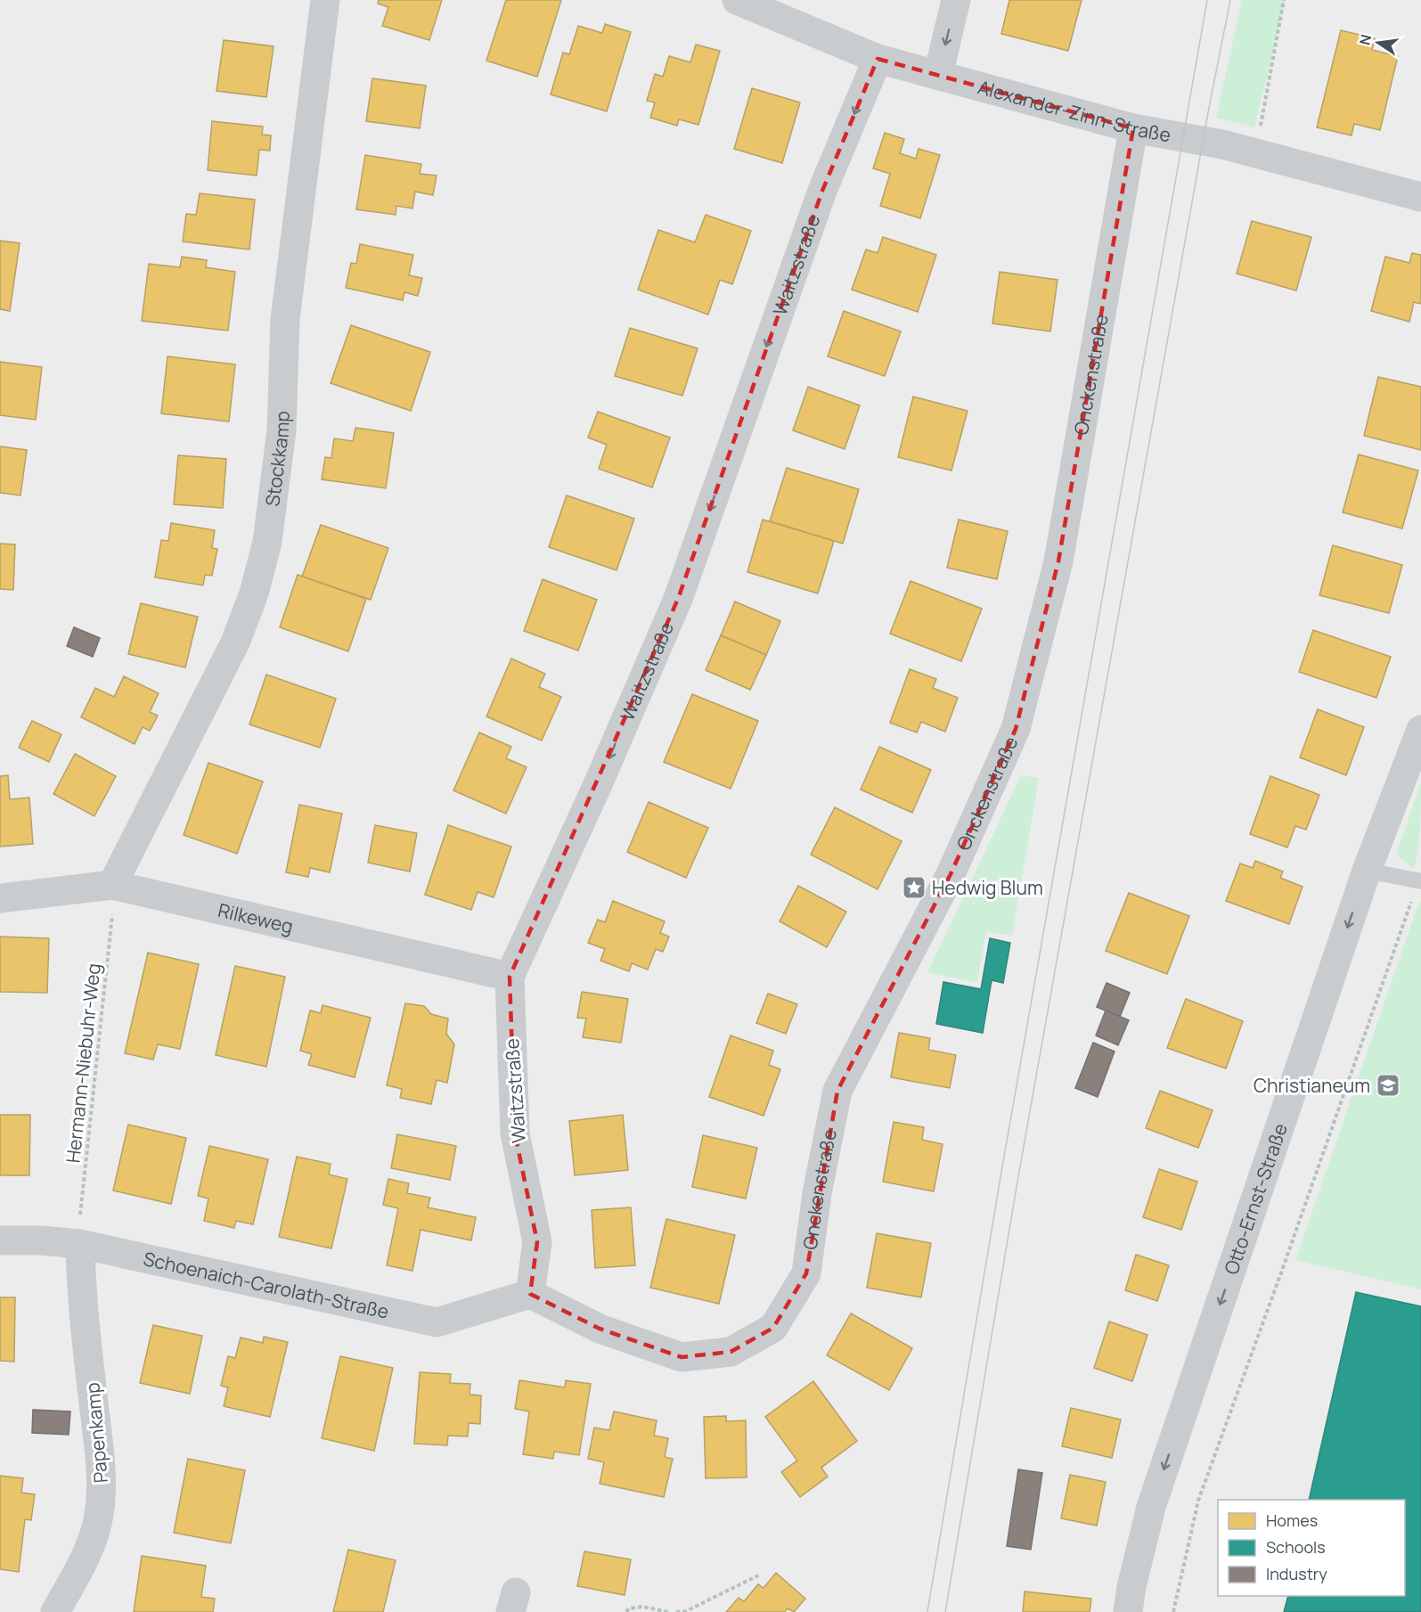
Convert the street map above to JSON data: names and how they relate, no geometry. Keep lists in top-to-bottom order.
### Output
{
  "streets": {
    "street": [
      "Alexander-Zinn-Straße",
      "Waitzstraße",
      "Onckenstraße",
      "Stockkamp",
      "Rilkeweg",
      "Otto-Ernst-Straße",
      "Schoenaich-Carolath-Straße",
      "Papenkamp"
    ],
    "path": ["Hermann-Niebuhr-Weg"]
  },
  "crossings": [
    ["Alexander-Zinn-Straße", "Waitzstraße"],
    ["Alexander-Zinn-Straße", "Onckenstraße"],
    ["Waitzstraße", "Onckenstraße"],
    ["Waitzstraße", "Rilkeweg"],
    ["Waitzstraße", "Schoenaich-Carolath-Straße"],
    ["Onckenstraße", "Schoenaich-Carolath-Straße"],
    ["Stockkamp", "Rilkeweg"],
    ["Stockkamp", "Hermann-Niebuhr-Weg"],
    ["Rilkeweg", "Hermann-Niebuhr-Weg"],
    ["Hermann-Niebuhr-Weg", "Schoenaich-Carolath-Straße"],
    ["Hermann-Niebuhr-Weg", "Papenkamp"],
    ["Schoenaich-Carolath-Straße", "Papenkamp"]
  ],
  "one_way": ["Waitzstraße", "Otto-Ernst-Straße"],
  "places": {
    "place": ["Hedwig Blum"],
    "school or university": ["Christianeum"]
  },
  "legend": ["Homes", "Schools", "Industry"],
  "north": "left"
}
